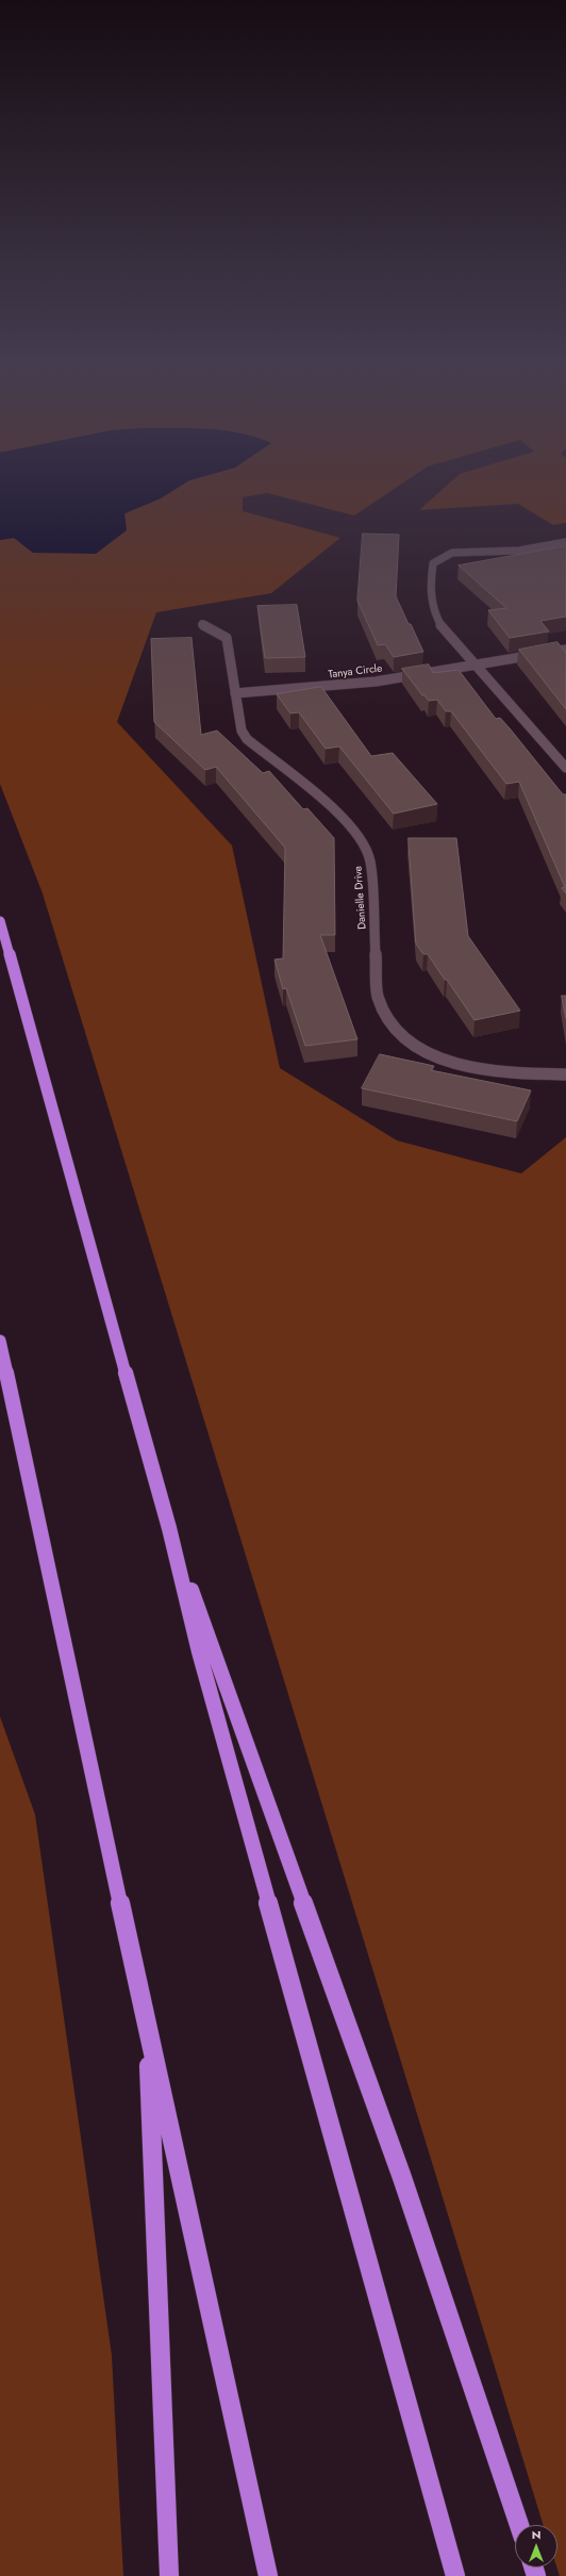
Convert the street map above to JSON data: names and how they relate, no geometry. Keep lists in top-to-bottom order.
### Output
{
  "streets": {
    "street": ["Tanya Circle", "Danielle Drive"]
  },
  "crossings": [
    ["Tanya Circle", "Danielle Drive"]
  ],
  "north": "top"
}
